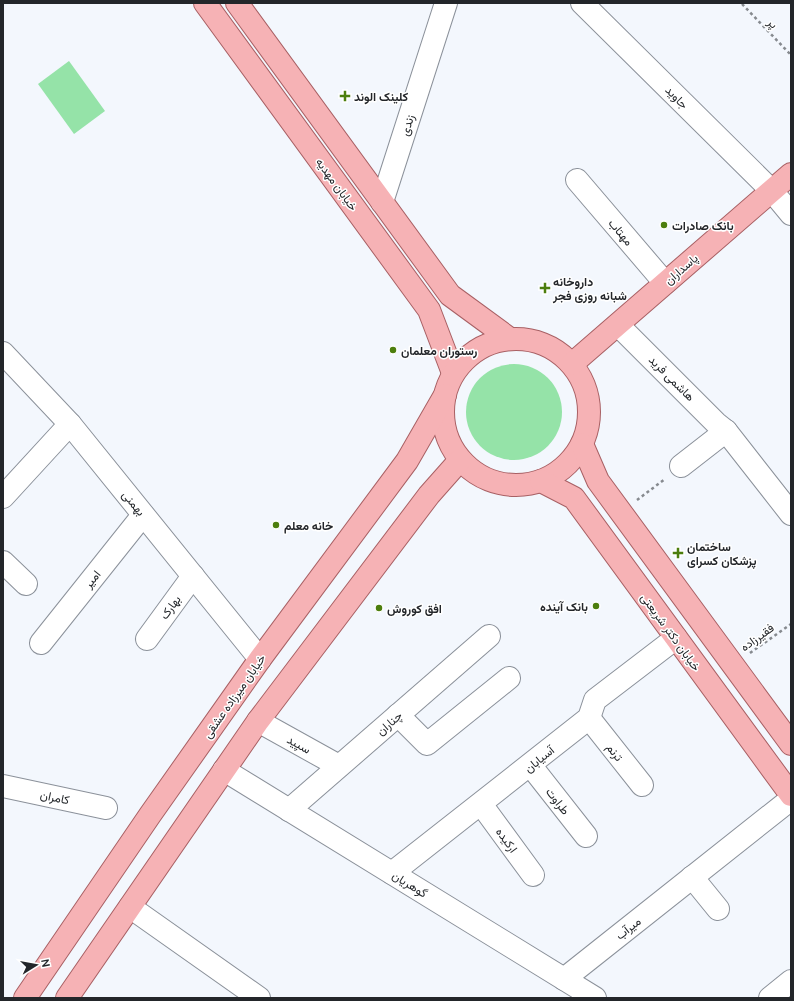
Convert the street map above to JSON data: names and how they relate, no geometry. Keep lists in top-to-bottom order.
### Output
{
  "streets": {
    "main road": [
      "خیابان مهدیه",
      "پاسداران",
      "خیابان دکتر شریعتی",
      "خیابان میرزاده عشقی"
    ],
    "street": [
      "جاوید",
      "زندی",
      "مهتاب",
      "هاشمی فرید",
      "بهمنی",
      "امیر",
      "بهارک",
      "چناران",
      "سپید",
      "ترنم",
      "آسیابان",
      "کامران",
      "طراوت",
      "ارکیده",
      "گوهریان",
      "میرآب"
    ],
    "path": ["پر", "فقیرزاده"]
  },
  "crossings": [
    ["جاوید", "پاسداران"],
    ["مهتاب", "پاسداران"],
    ["پاسداران", "هاشمی فرید"],
    ["بهمنی", "امیر"],
    ["بهمنی", "بهارک"],
    ["بهمنی", "خیابان میرزاده عشقی"],
    ["چناران", "سپید"],
    ["چناران", "گوهریان"],
    ["ترنم", "آسیابان"],
    ["آسیابان", "طراوت"],
    ["آسیابان", "ارکیده"],
    ["آسیابان", "گوهریان"],
    ["گوهریان", "میرآب"]
  ],
  "places": {
    "health": ["کلینک الوند", "داروخانه شبانه روزی فجر", "ساختمان پزشکان کسرای"],
    "other": [
      "بانک صادرات",
      "رستوران معلمان",
      "خانه معلم",
      "بانک آینده",
      "افق کوروش"
    ]
  },
  "north": "right"
}
